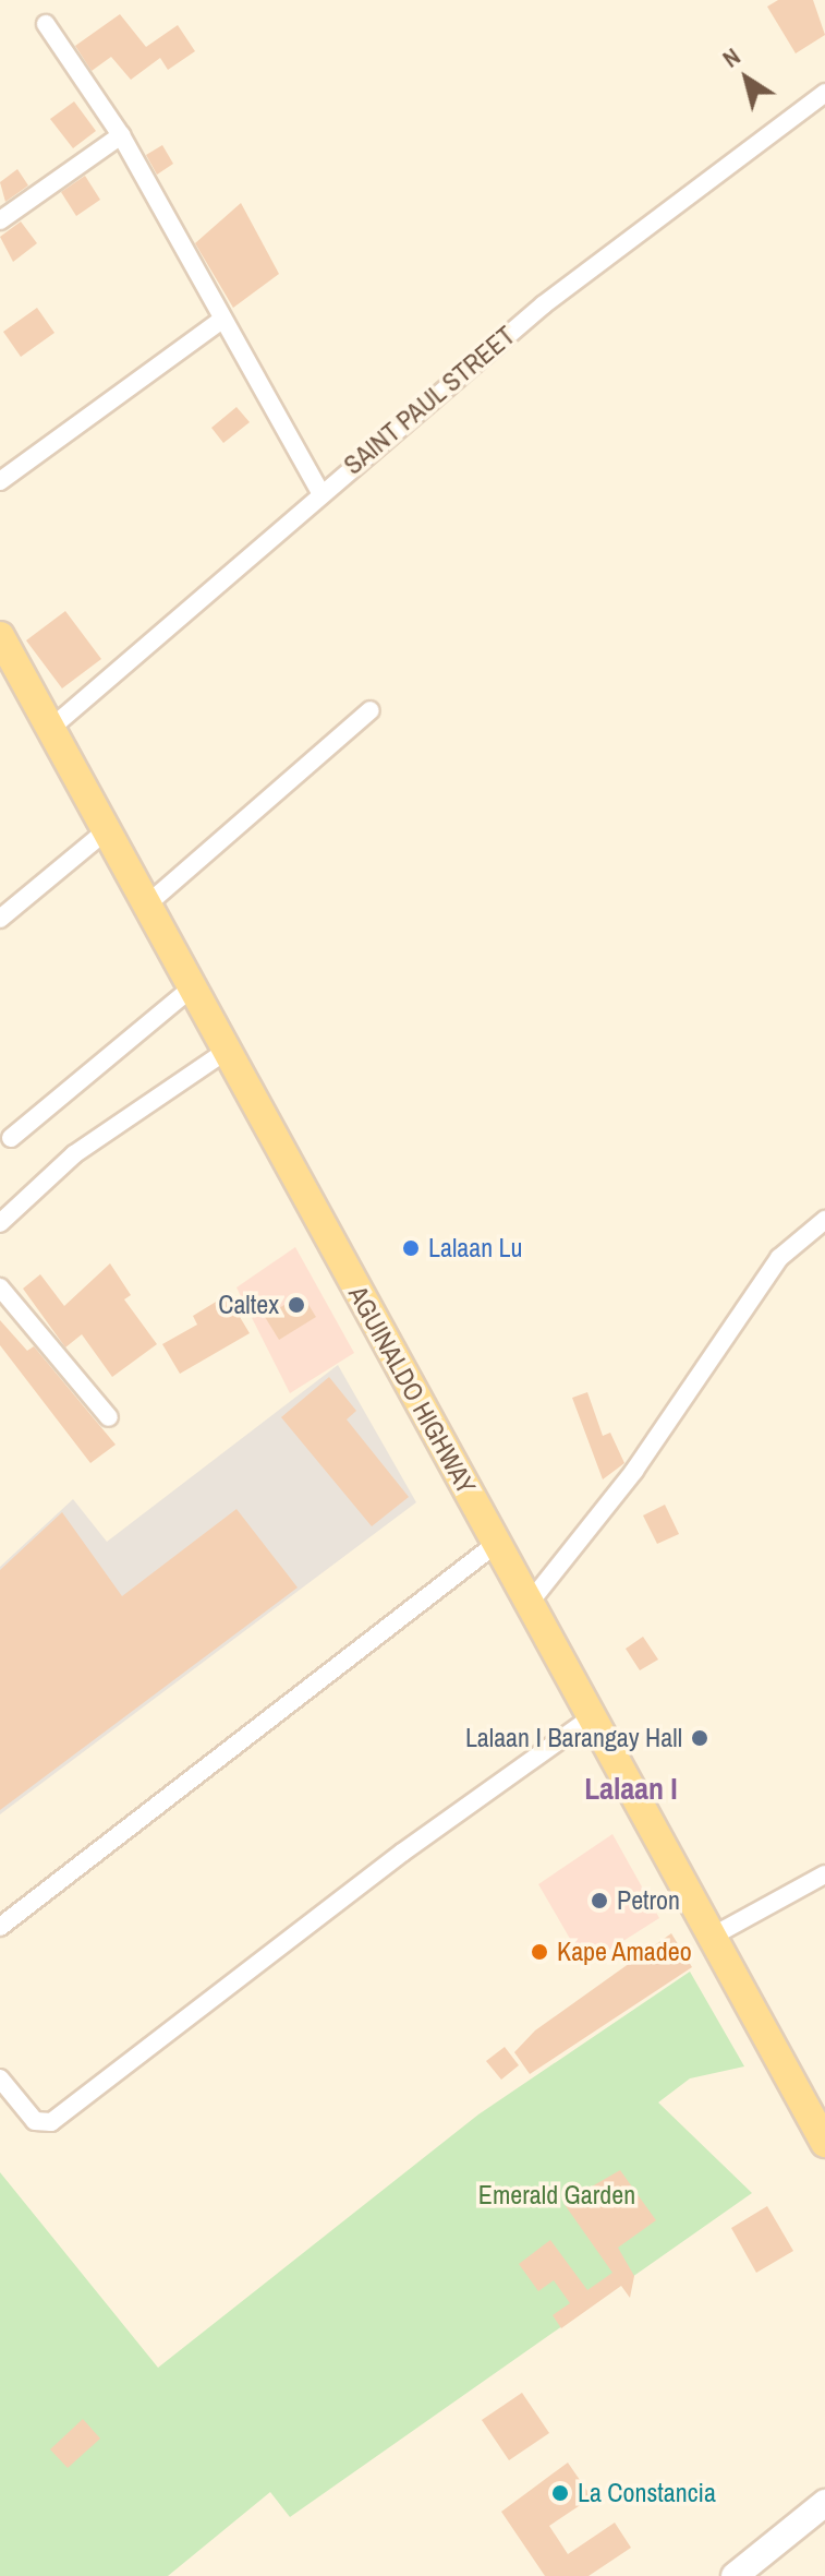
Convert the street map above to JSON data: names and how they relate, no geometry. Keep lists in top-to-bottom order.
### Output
{
  "streets": {
    "main road": ["AGUINALDO HIGHWAY"],
    "street": ["SAINT PAUL STREET"]
  },
  "crossings": [
    ["SAINT PAUL STREET", "AGUINALDO HIGHWAY"]
  ],
  "districts": ["Lalaan I"],
  "parks": ["Emerald Garden"],
  "places": [
    "Lalaan Lu",
    "Caltex",
    "Lalaan I Barangay Hall",
    "Petron",
    "Kape Amadeo",
    "La Constancia"
  ],
  "north": "top left"
}
